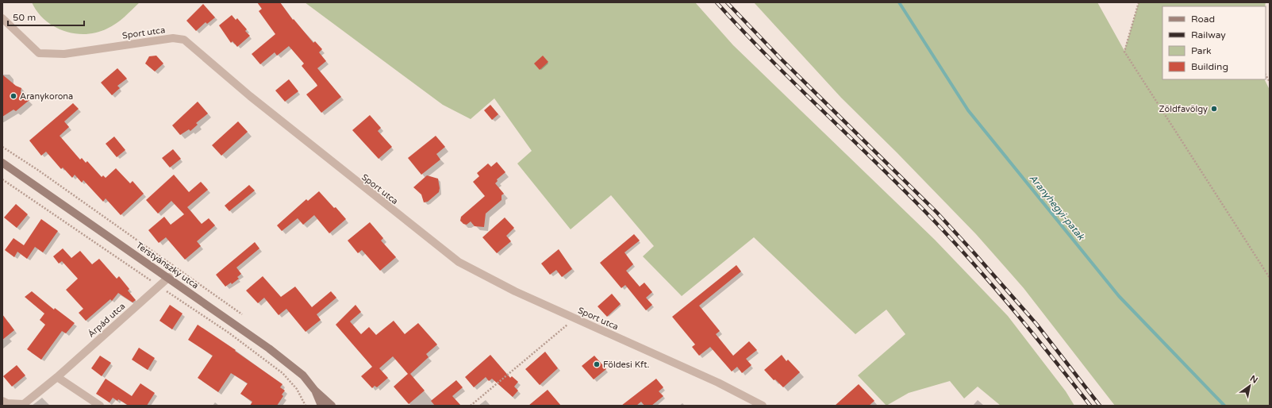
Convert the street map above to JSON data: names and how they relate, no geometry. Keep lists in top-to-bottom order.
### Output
{
  "streets": {
    "main road": ["Terstyánszky utca"],
    "street": ["Sport utca", "Árpád utca"]
  },
  "crossings": [
    ["Terstyánszky utca", "Árpád utca"]
  ],
  "water": ["Aranyhegyi-patak"],
  "places": ["Aranykorona", "Zöldfavölgy", "Földesi Kft."],
  "legend": [
    "Road",
    "Railway",
    "Park",
    "Building"
  ],
  "scale_bar": "50 m",
  "north": "top right"
}
